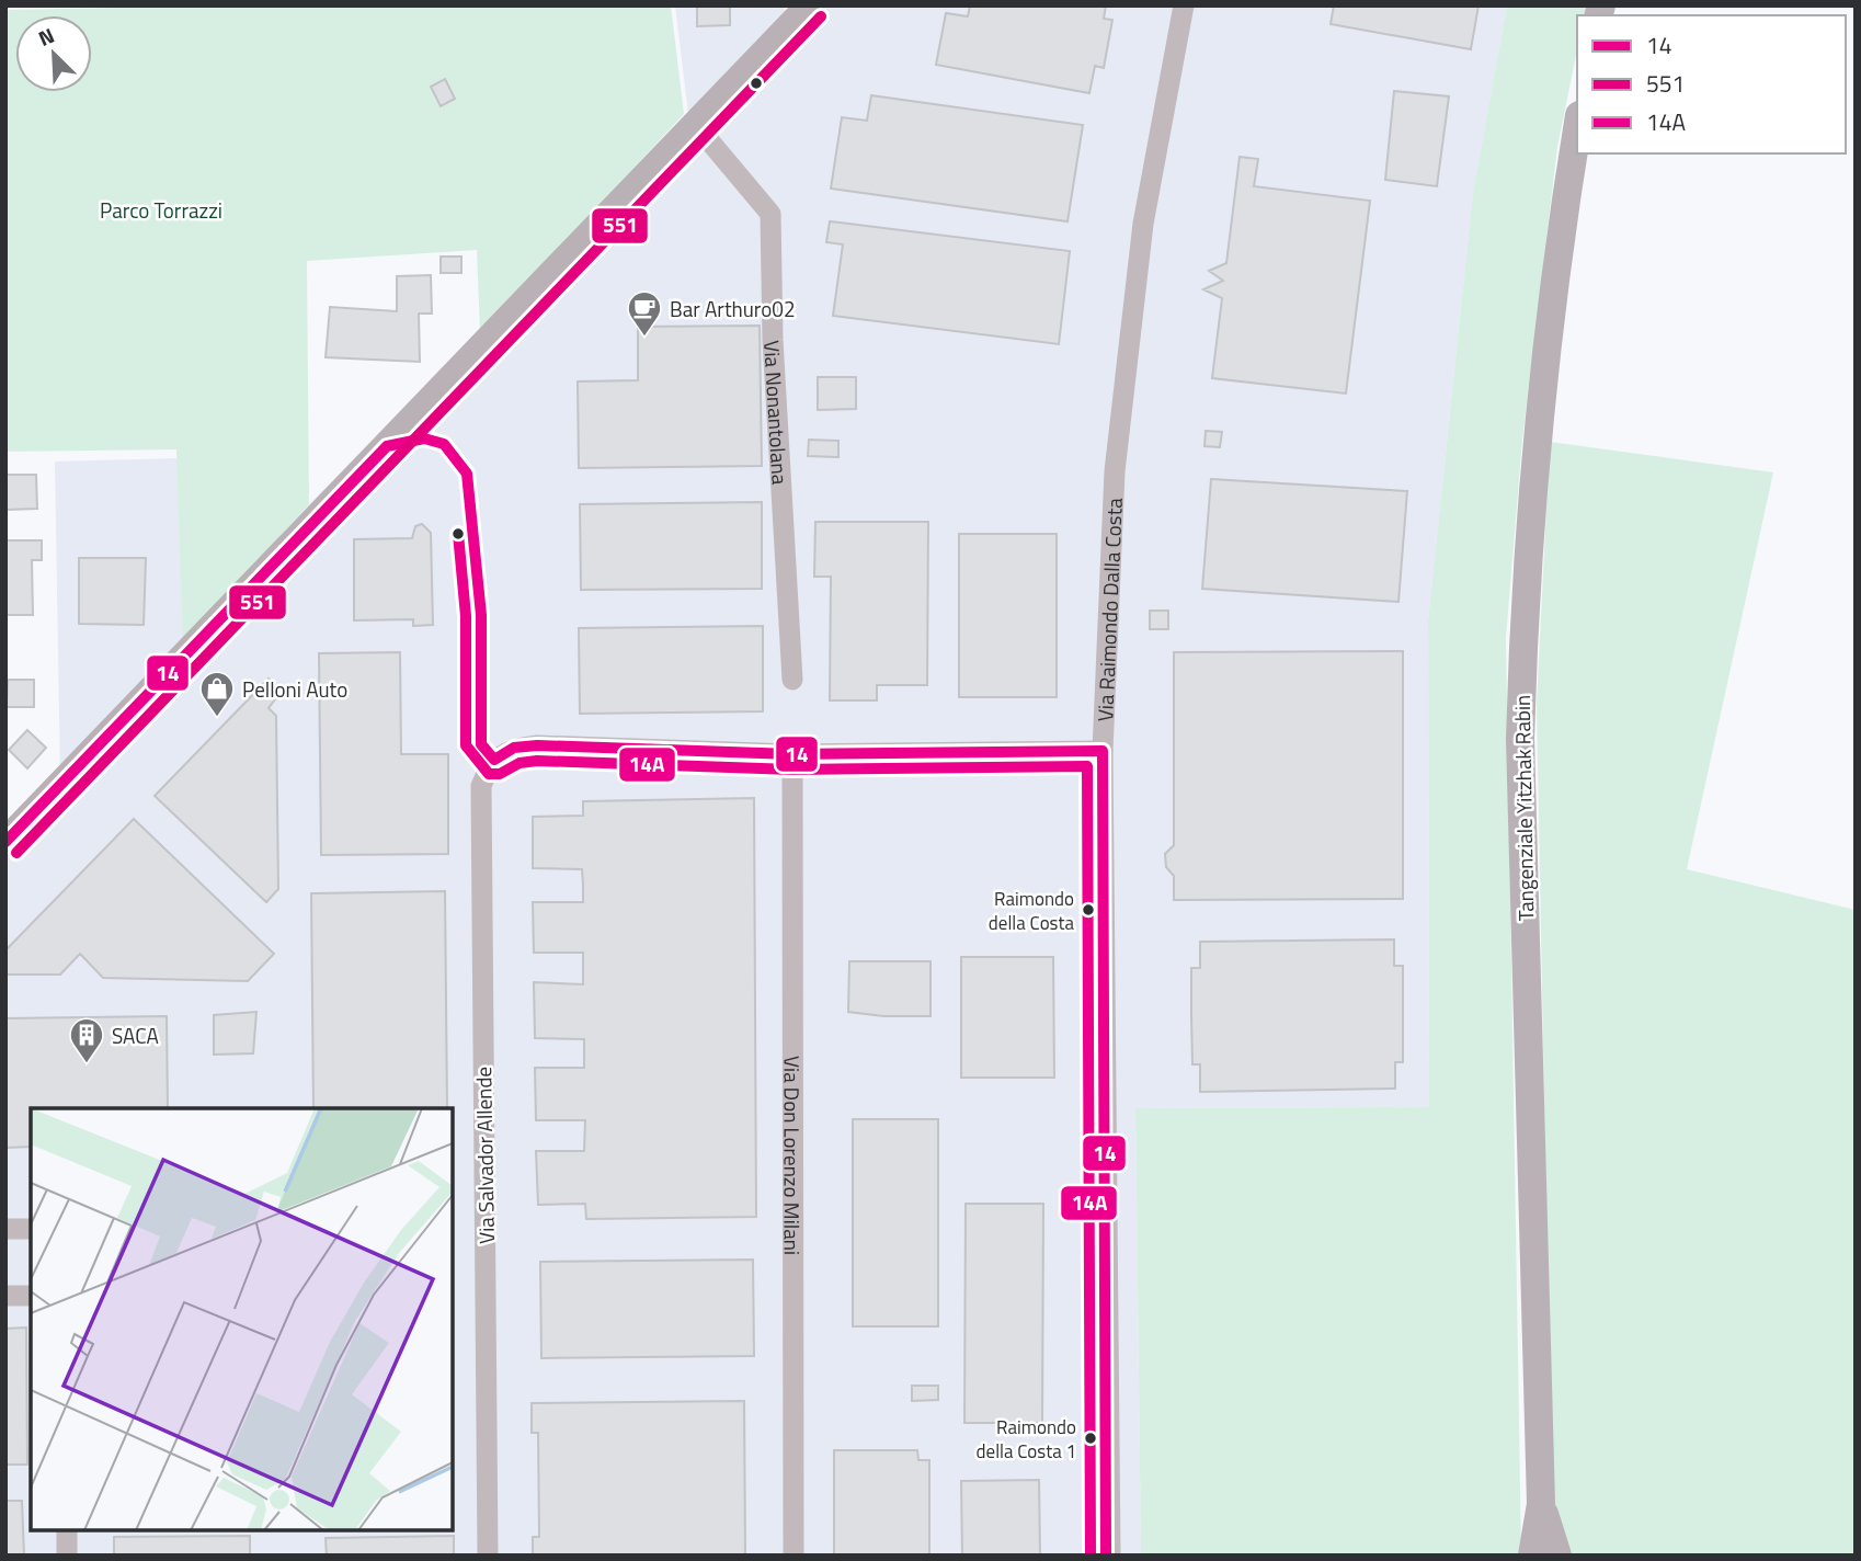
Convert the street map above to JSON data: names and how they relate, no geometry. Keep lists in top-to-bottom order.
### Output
{
  "streets": {
    "main road": ["Tangenziale Yitzhak Rabin"],
    "street": [
      "Via Nonantolana",
      "Via Raimondo Dalla Costa",
      "Via Don Lorenzo Milani",
      "Via Salvador Allende"
    ]
  },
  "crossings": [
    ["Via Don Lorenzo Milani", "Via Salvador Allende"]
  ],
  "parks": ["Parco Torrazzi"],
  "places": {
    "cafe": ["Bar Arthuro02"],
    "shop": ["Pelloni Auto"],
    "other": ["Raimondo della Costa", "Raimondo della Costa 1"],
    "building": ["SACA"]
  },
  "lines": ["transit line 551", "transit line 14", "transit line 14A"],
  "legend": ["14", "551", "14A"],
  "north": "top left"
}
